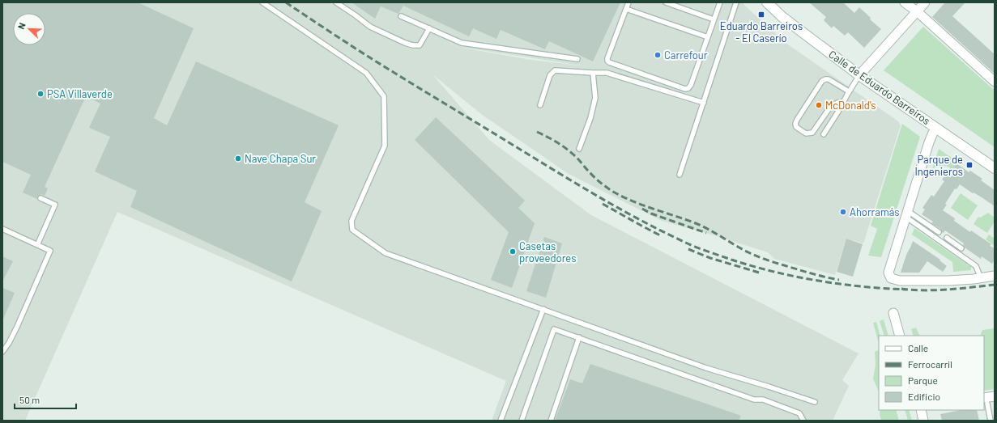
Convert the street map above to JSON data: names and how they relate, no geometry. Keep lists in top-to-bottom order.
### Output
{
  "streets": {
    "street": ["Calle de Eduardo Barreiros"]
  },
  "places": {
    "transit": ["Eduardo Barreiros - El Caserío", "Parque de Ingenieros"],
    "other": [
      "Carrefour",
      "PSA Villaverde",
      "McDonald's",
      "Nave Chapa Sur",
      "Ahorramás",
      "Casetas proveedores"
    ]
  },
  "legend": [
    "Calle",
    "Ferrocarril",
    "Parque",
    "Edificio"
  ],
  "scale_bar": "50 m",
  "north": "top left"
}
